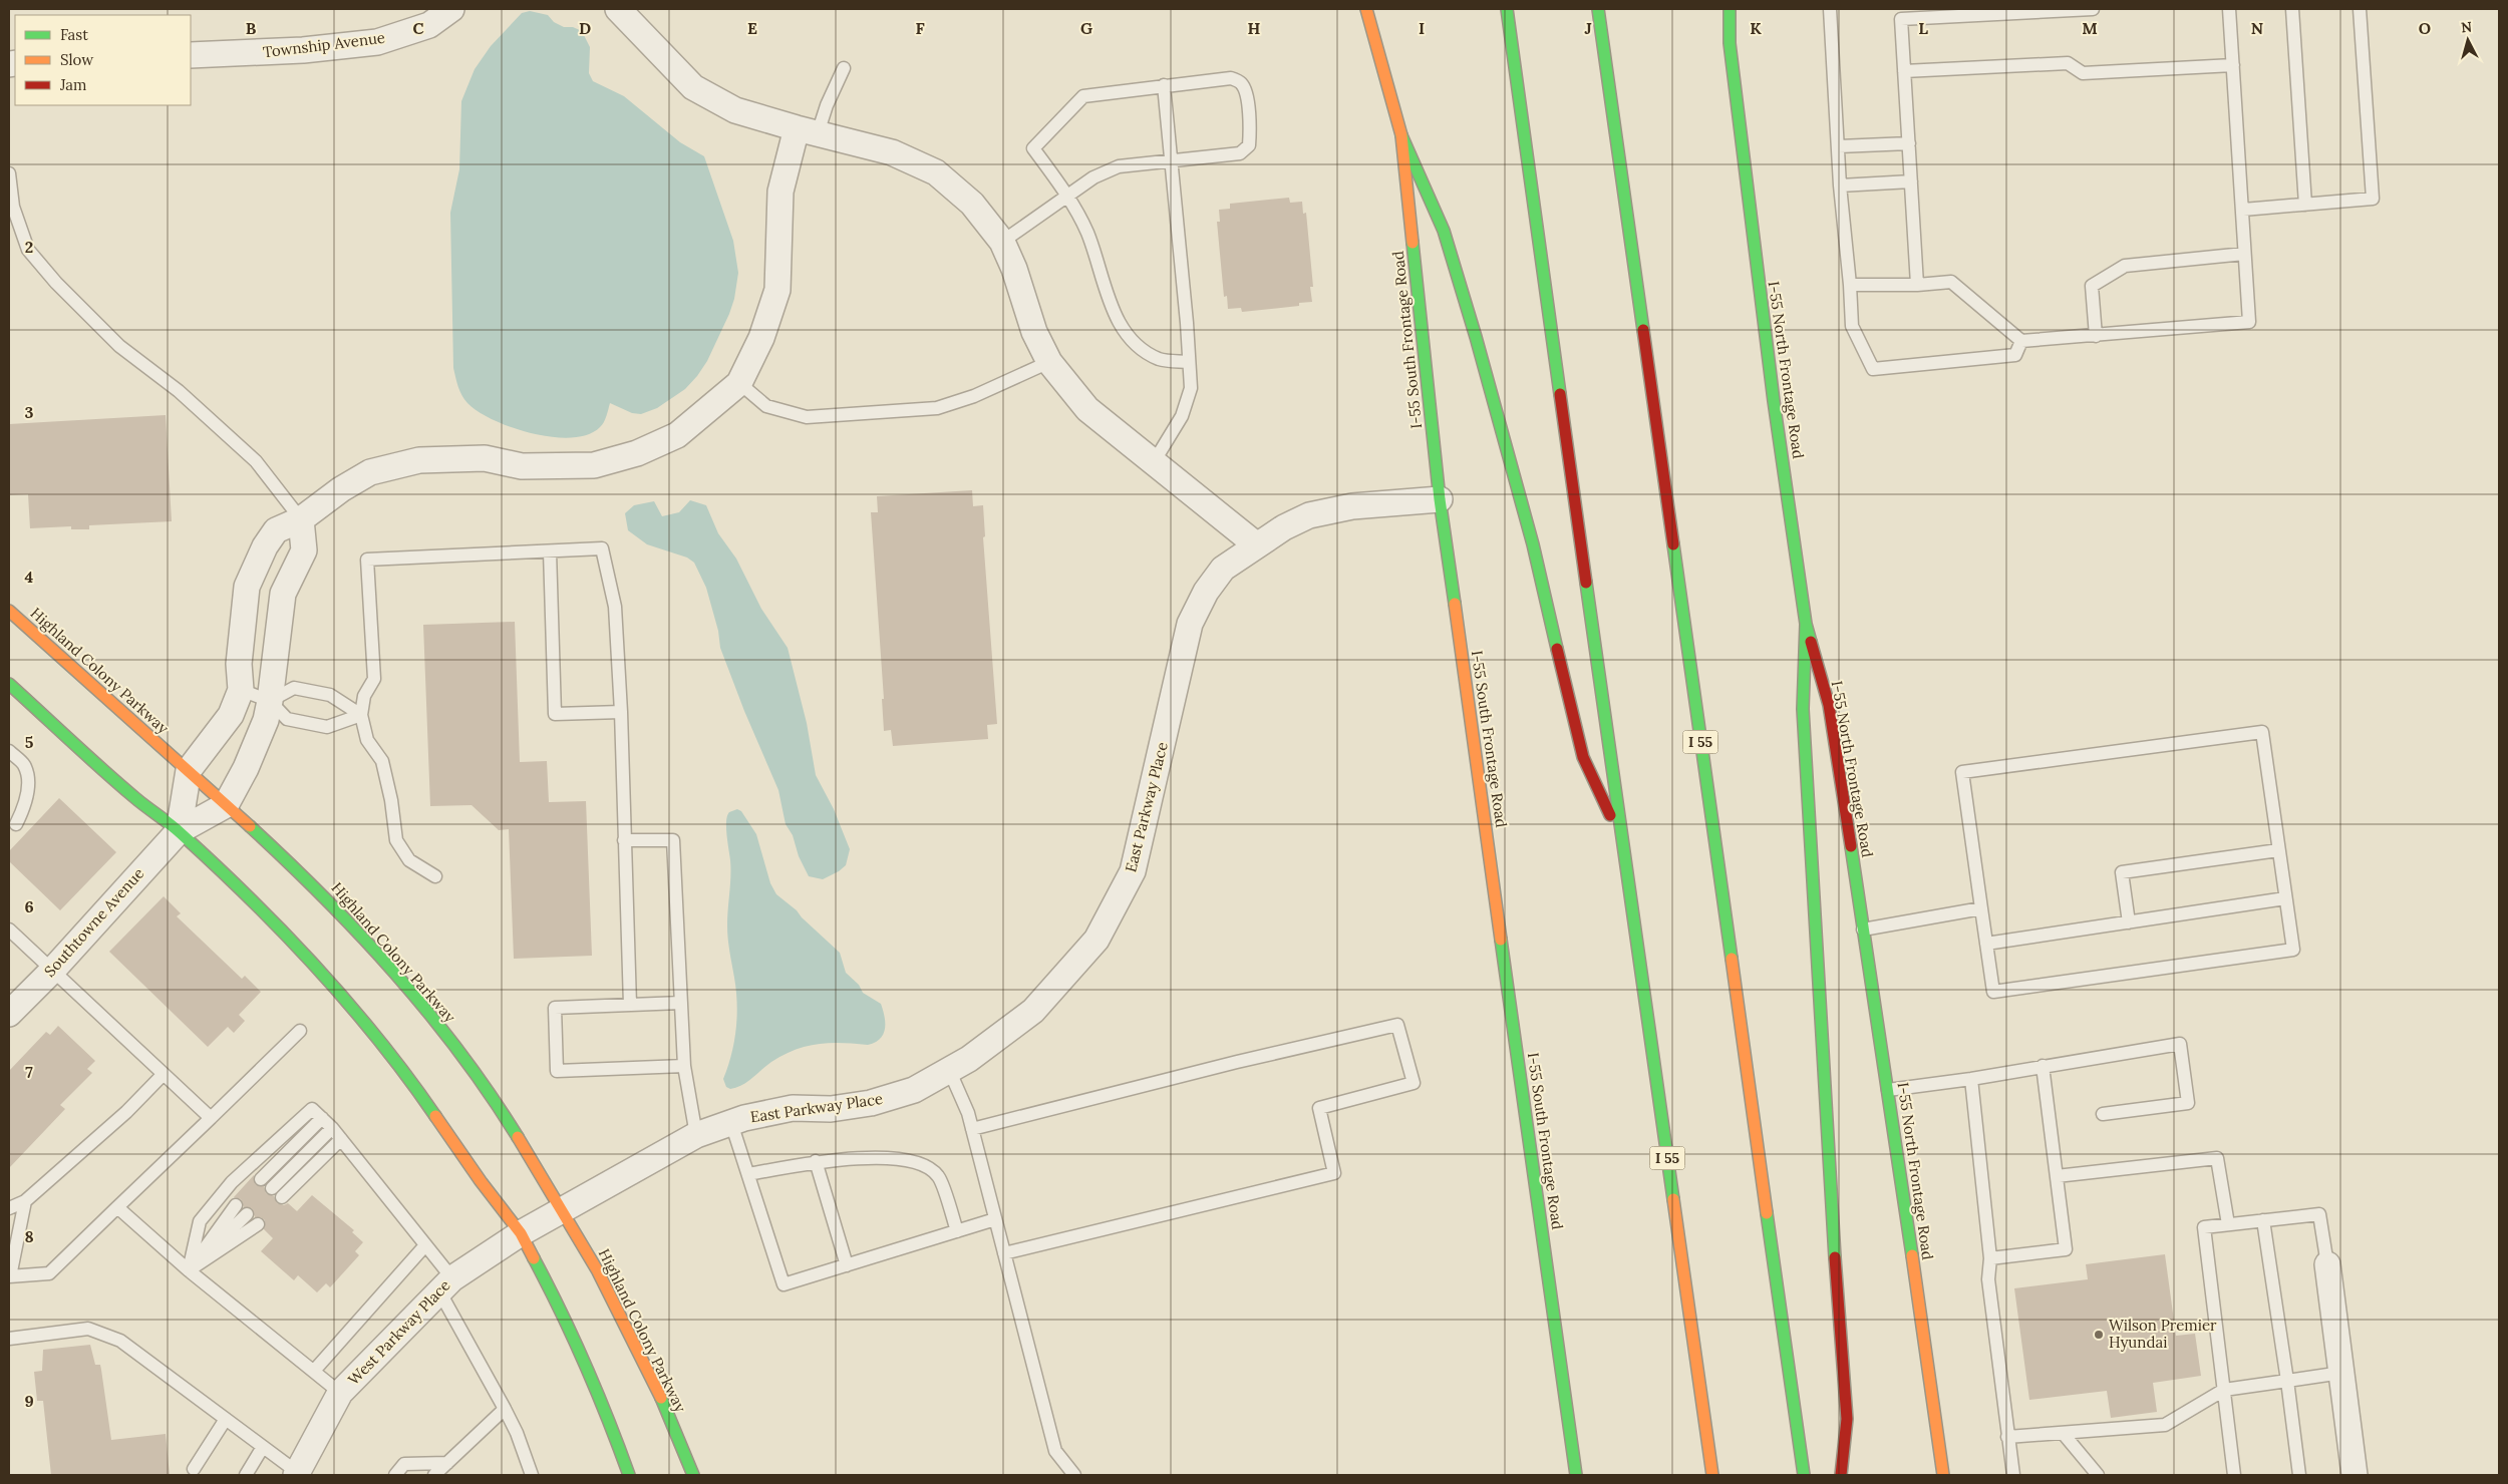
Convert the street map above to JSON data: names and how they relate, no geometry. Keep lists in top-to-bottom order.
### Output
{
  "streets": {
    "main road": [
      "I-55 South Frontage Road",
      "I-55 North Frontage Road",
      "Highland Colony Parkway",
      "I 55"
    ],
    "street": [
      "Township Avenue",
      "East Parkway Place",
      "Southtowne Avenue",
      "West Parkway Place"
    ]
  },
  "crossings": [
    ["I-55 South Frontage Road", "East Parkway Place"],
    ["Highland Colony Parkway", "East Parkway Place"],
    ["Highland Colony Parkway", "West Parkway Place"],
    ["East Parkway Place", "West Parkway Place"]
  ],
  "places": ["Wilson Premier Hyundai"],
  "legend": ["Fast", "Slow", "Jam"],
  "north": "top",
  "grid": {
    "columns": [
      "B",
      "C",
      "D",
      "E",
      "F",
      "G",
      "H",
      "I",
      "J",
      "K",
      "L",
      "M",
      "N",
      "O"
    ],
    "rows": [
      "2",
      "3",
      "4",
      "5",
      "6",
      "7",
      "8",
      "9"
    ]
  }
}
